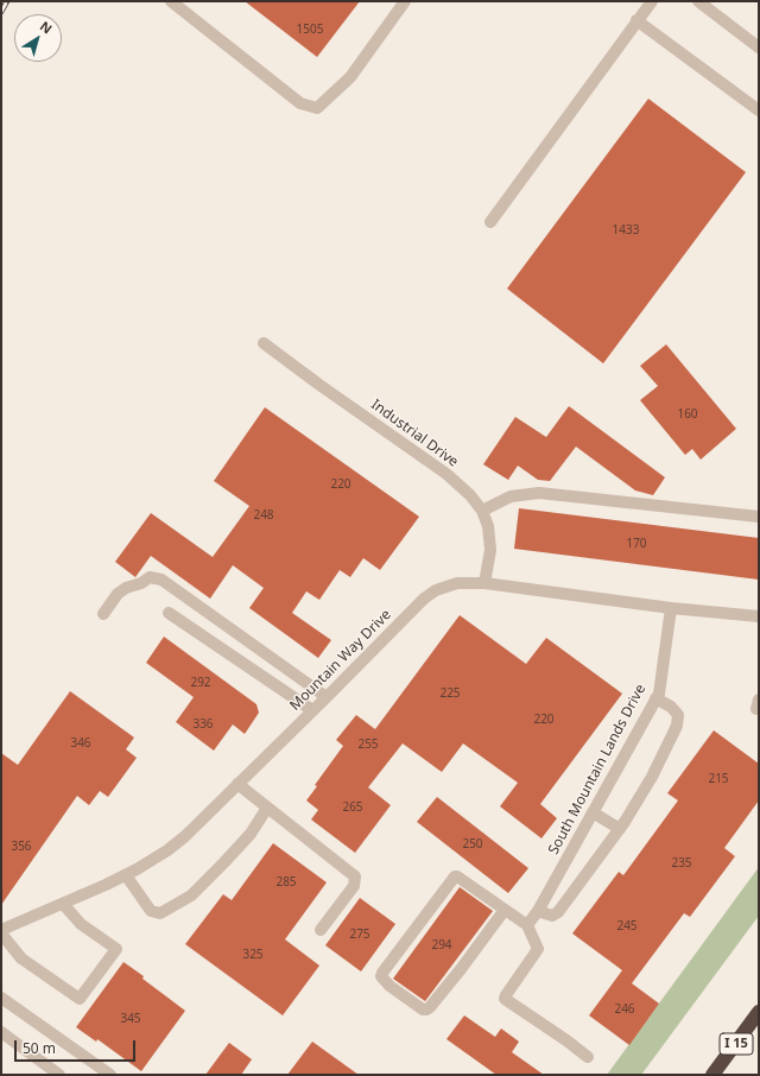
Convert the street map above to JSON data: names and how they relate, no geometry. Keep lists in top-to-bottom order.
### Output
{
  "streets": {
    "highway": ["I 15"],
    "street": ["Industrial Drive", "Mountain Way Drive", "South Mountain Lands Drive"]
  },
  "crossings": [
    ["Industrial Drive", "Mountain Way Drive"],
    ["Mountain Way Drive", "South Mountain Lands Drive"]
  ],
  "house_numbers": [
    "1505",
    "1433",
    "160",
    "220",
    "248",
    "170",
    "292",
    "225",
    "220",
    "336",
    "346",
    "255",
    "215",
    "265",
    "250",
    "356",
    "235",
    "285",
    "245",
    "275",
    "294",
    "325",
    "246",
    "345"
  ],
  "scale_bar": "50 m",
  "north": "top right"
}
